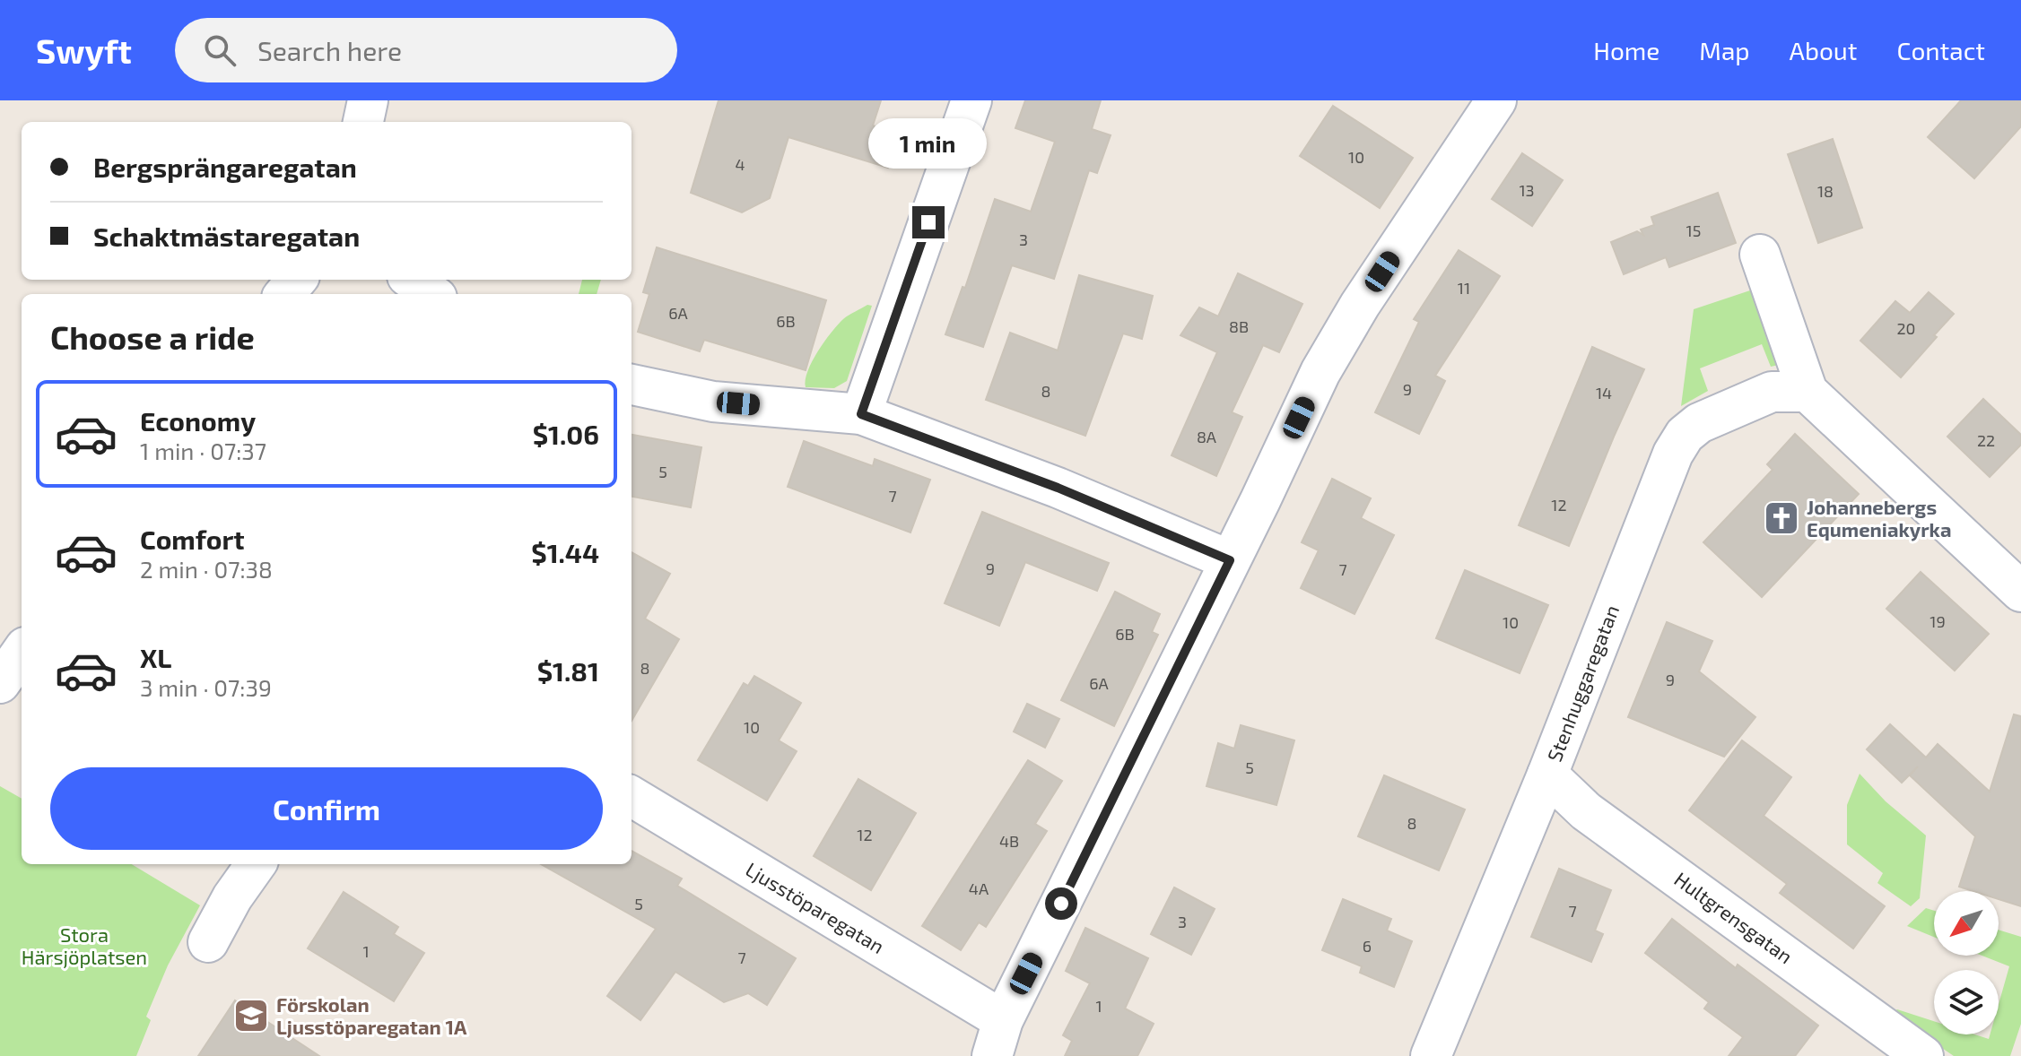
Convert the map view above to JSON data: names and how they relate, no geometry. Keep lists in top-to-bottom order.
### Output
{
  "streets": {
    "street": ["Stenhuggaregatan", "Ljusstöparegatan", "Hultgrensgatan"]
  },
  "crossings": [
    ["Stenhuggaregatan", "Hultgrensgatan"]
  ],
  "parks": ["Stora Härsjöplatsen"],
  "places": {
    "church": ["Johannebergs Equmeniakyrka"],
    "school or university": ["Förskolan Ljusstöparegatan 1A"]
  },
  "house_numbers": [
    "10",
    "4",
    "13",
    "18",
    "15",
    "3",
    "11",
    "6A",
    "6B",
    "8B",
    "20",
    "9",
    "8",
    "14",
    "8A",
    "22",
    "5",
    "7",
    "12",
    "9",
    "7",
    "19",
    "10",
    "6B",
    "8",
    "9",
    "6A",
    "10",
    "5",
    "8",
    "12",
    "4B",
    "4A",
    "5",
    "7",
    "3",
    "6",
    "1",
    "7",
    "1"
  ],
  "north": "bottom left",
  "page": {
    "header": "Swyft",
    "search": "Search here",
    "nav": [
      "Home",
      "Map",
      "About",
      "Contact"
    ],
    "bubble": "1 min",
    "banner": ["Bergsprängaregatan", "Schaktmästaregatan"],
    "heading": "Choose a ride",
    "list": [
      {
        "name": "Economy",
        "note": "1 min · 07:37",
        "value": "$1.06"
      },
      {
        "name": "Comfort",
        "note": "2 min · 07:38",
        "value": "$1.44"
      },
      {
        "name": "XL",
        "note": "3 min · 07:39",
        "value": "$1.81"
      }
    ],
    "buttons": "Confirm"
  }
}
